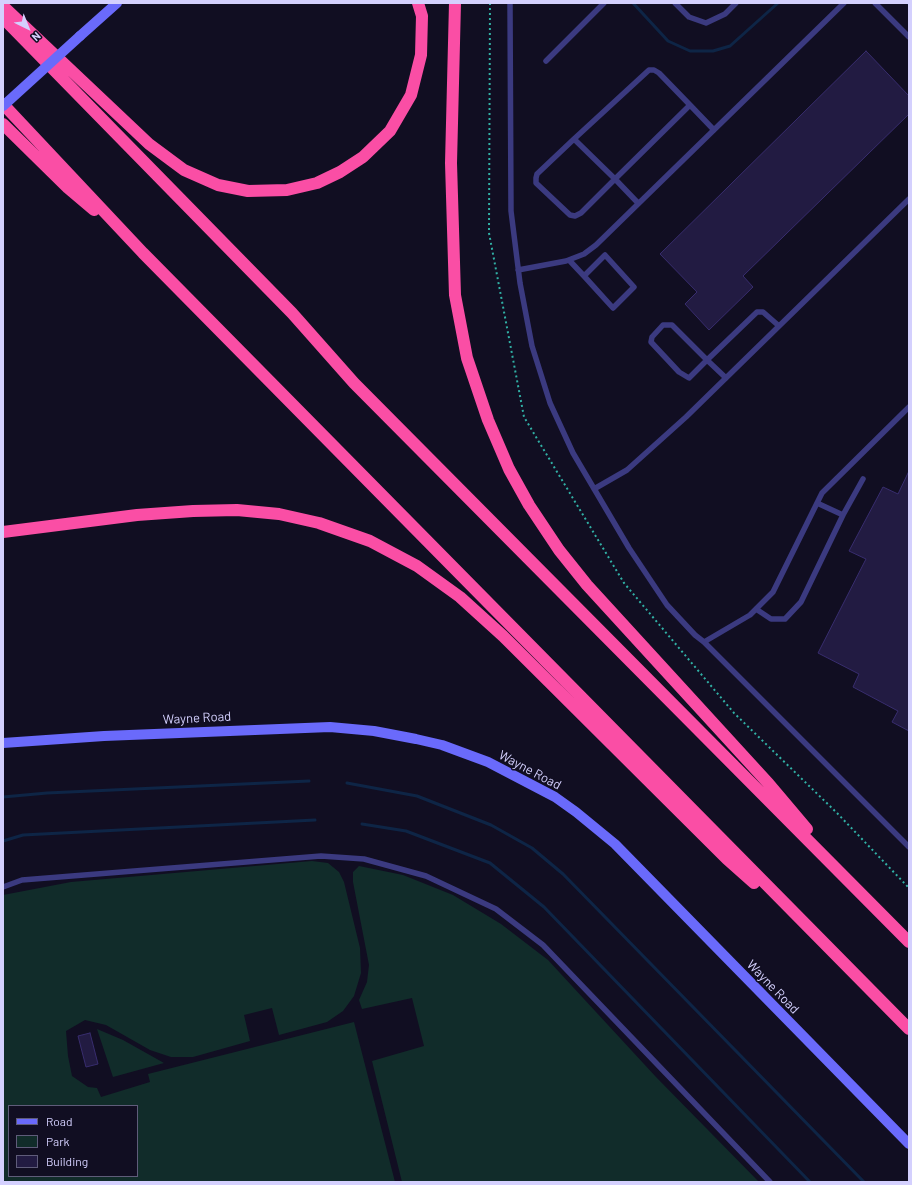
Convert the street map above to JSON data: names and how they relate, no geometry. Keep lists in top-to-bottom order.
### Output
{
  "streets": {
    "main road": ["Wayne Road"]
  },
  "legend": ["Road", "Park", "Building"],
  "north": "bottom right"
}
